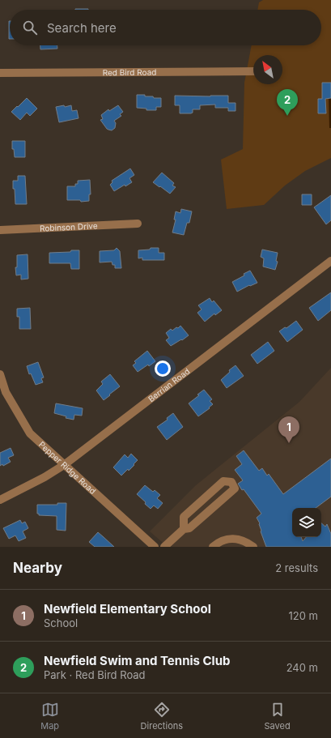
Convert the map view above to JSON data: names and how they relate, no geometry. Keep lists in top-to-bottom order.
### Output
{
  "streets": {
    "street": [
      "Red Bird Road",
      "Robinson Drive",
      "Berrian Road",
      "Pepper Ridge Road"
    ]
  },
  "crossings": [
    ["Berrian Road", "Pepper Ridge Road"]
  ],
  "north": "top left",
  "page": {
    "search": "Search here",
    "pins": ["2", "1"],
    "heading": ["Nearby", "2 results"],
    "list": [
      {
        "mark": "1",
        "name": "Newfield Elementary School",
        "note": "School",
        "value": "120 m"
      },
      {
        "mark": "2",
        "name": "Newfield Swim and Tennis Club",
        "note": "Park · Red Bird Road",
        "value": "240 m"
      }
    ],
    "nav": ["Map", "Directions", "Saved"]
  }
}
